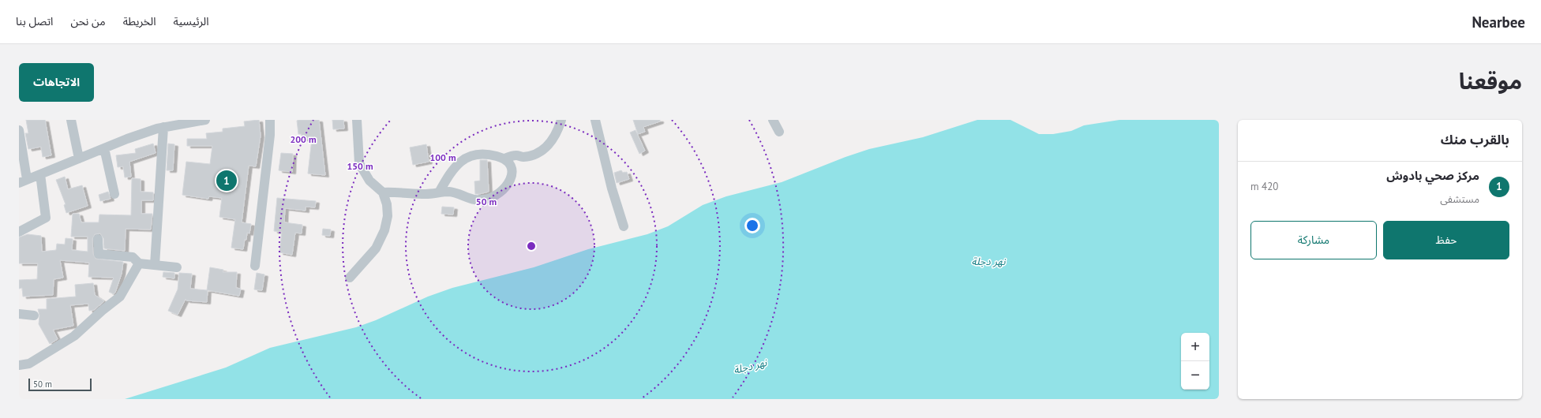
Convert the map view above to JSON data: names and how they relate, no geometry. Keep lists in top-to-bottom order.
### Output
{
  "water": ["نهر دجلة"],
  "scale_bar": "50 m",
  "page": {
    "header": "Nearbee",
    "nav": [
      "الرئيسية",
      "الخريطة",
      "من نحن",
      "اتصل بنا"
    ],
    "title": "موقعنا",
    "buttons": [
      "الاتجاهات",
      ["حفظ", "مشاركة"]
    ],
    "heading": "بالقرب منك",
    "list": [
      {
        "mark": "1",
        "name": "مركز صحي بادوش",
        "note": "مستشفى",
        "value": "420 m"
      }
    ],
    "pins": "1",
    "map_buttons": ["+", "−"],
    "scale": "50 m"
  },
  "rings": [
    "200 m",
    "100 m",
    "150 m",
    "50 m"
  ]
}
